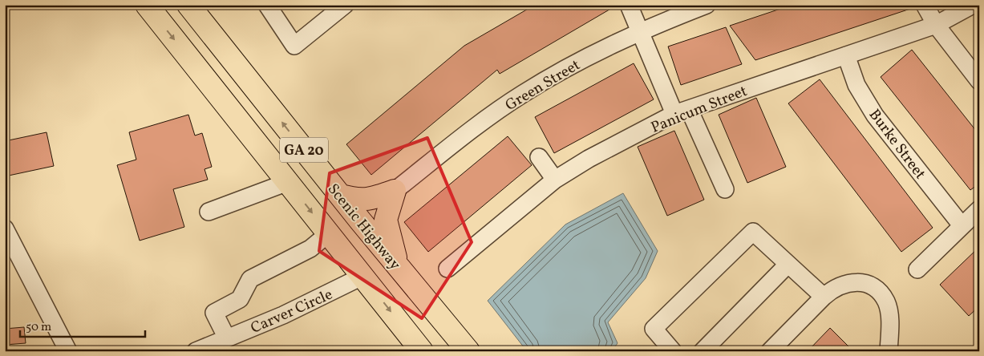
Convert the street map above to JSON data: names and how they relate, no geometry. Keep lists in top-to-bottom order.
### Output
{
  "streets": {
    "highway": ["GA 20", "Scenic Highway"],
    "street": [
      "Green Street",
      "Panicum Street",
      "Burke Street",
      "Carver Circle"
    ]
  },
  "crossings": [
    ["Panicum Street", "Burke Street"],
    ["GA 20", "Carver Circle"]
  ],
  "scale_bar": "50 m"
}
